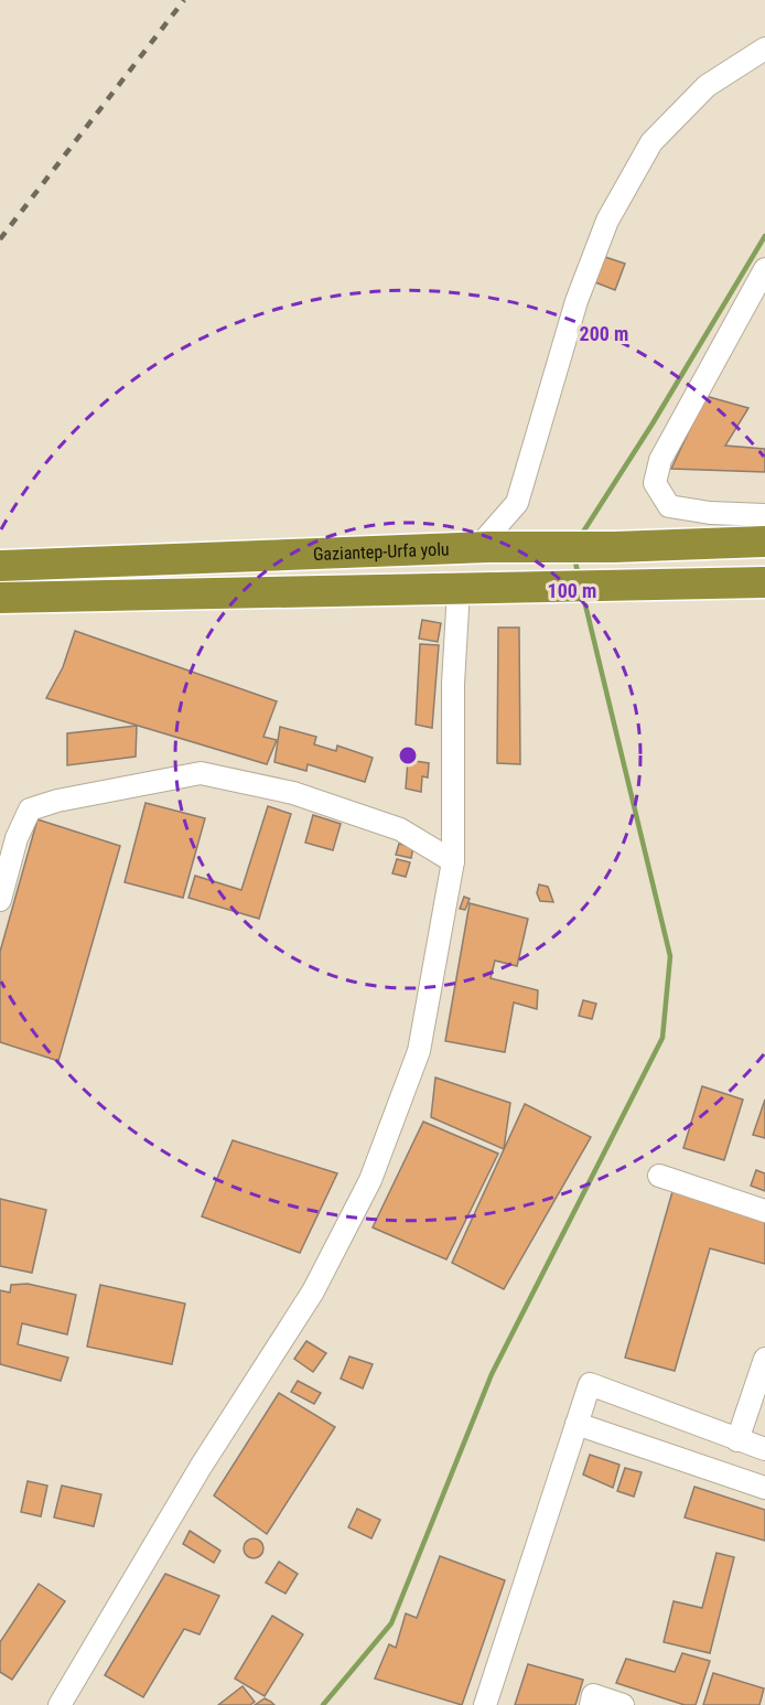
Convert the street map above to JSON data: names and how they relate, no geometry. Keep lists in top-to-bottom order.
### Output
{
  "streets": {
    "highway": ["Gaziantep-Urfa yolu"]
  },
  "rings": ["200 m", "100 m"]
}
